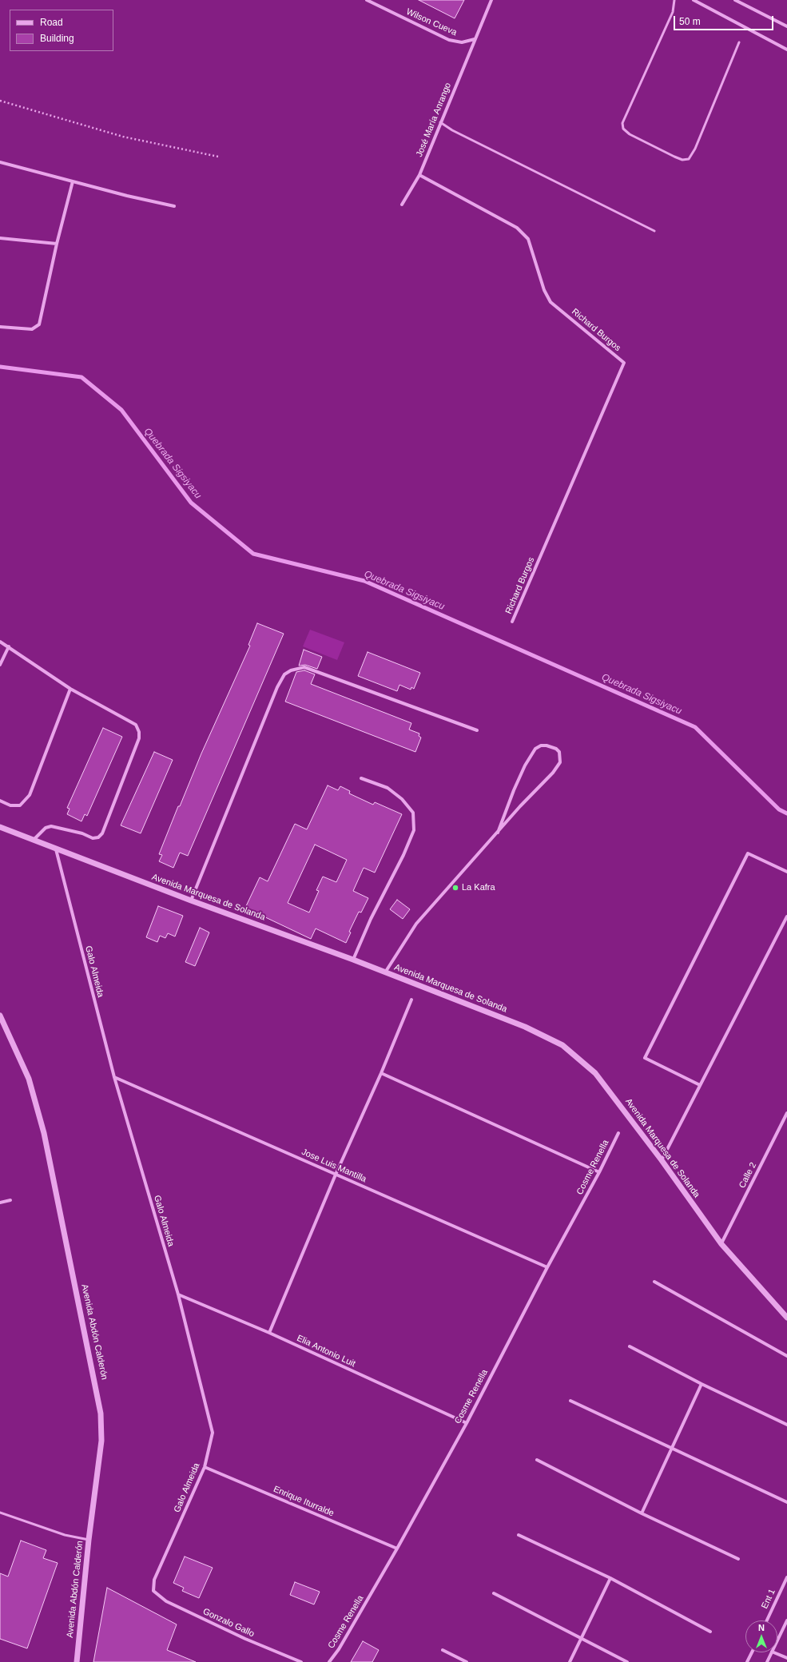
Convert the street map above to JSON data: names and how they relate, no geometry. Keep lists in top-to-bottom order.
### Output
{
  "streets": {
    "street": [
      "Wilson Cueva",
      "José María Anrango",
      "Richard Burgos",
      "Avenida Marquesa de Solanda",
      "Galo Almeida",
      "Jose Luis Mantilla",
      "Cosme Renella",
      "Calle 2",
      "Avenida Abdón Calderón",
      "Elia Antonio Luit",
      "Enrique Iturralde",
      "Ent 1",
      "Gonzalo Gallo"
    ]
  },
  "crossings": [
    ["Wilson Cueva", "José María Anrango"],
    ["José María Anrango", "Richard Burgos"],
    ["Avenida Marquesa de Solanda", "Galo Almeida"],
    ["Avenida Marquesa de Solanda", "Calle 2"],
    ["Galo Almeida", "Jose Luis Mantilla"],
    ["Galo Almeida", "Elia Antonio Luit"],
    ["Galo Almeida", "Enrique Iturralde"],
    ["Galo Almeida", "Gonzalo Gallo"],
    ["Jose Luis Mantilla", "Cosme Renella"],
    ["Cosme Renella", "Elia Antonio Luit"],
    ["Cosme Renella", "Enrique Iturralde"]
  ],
  "water": ["Quebrada Sigsiyacu"],
  "places": ["La Kafra"],
  "legend": ["Road", "Building"],
  "scale_bar": "50 m",
  "north": "top"
}
